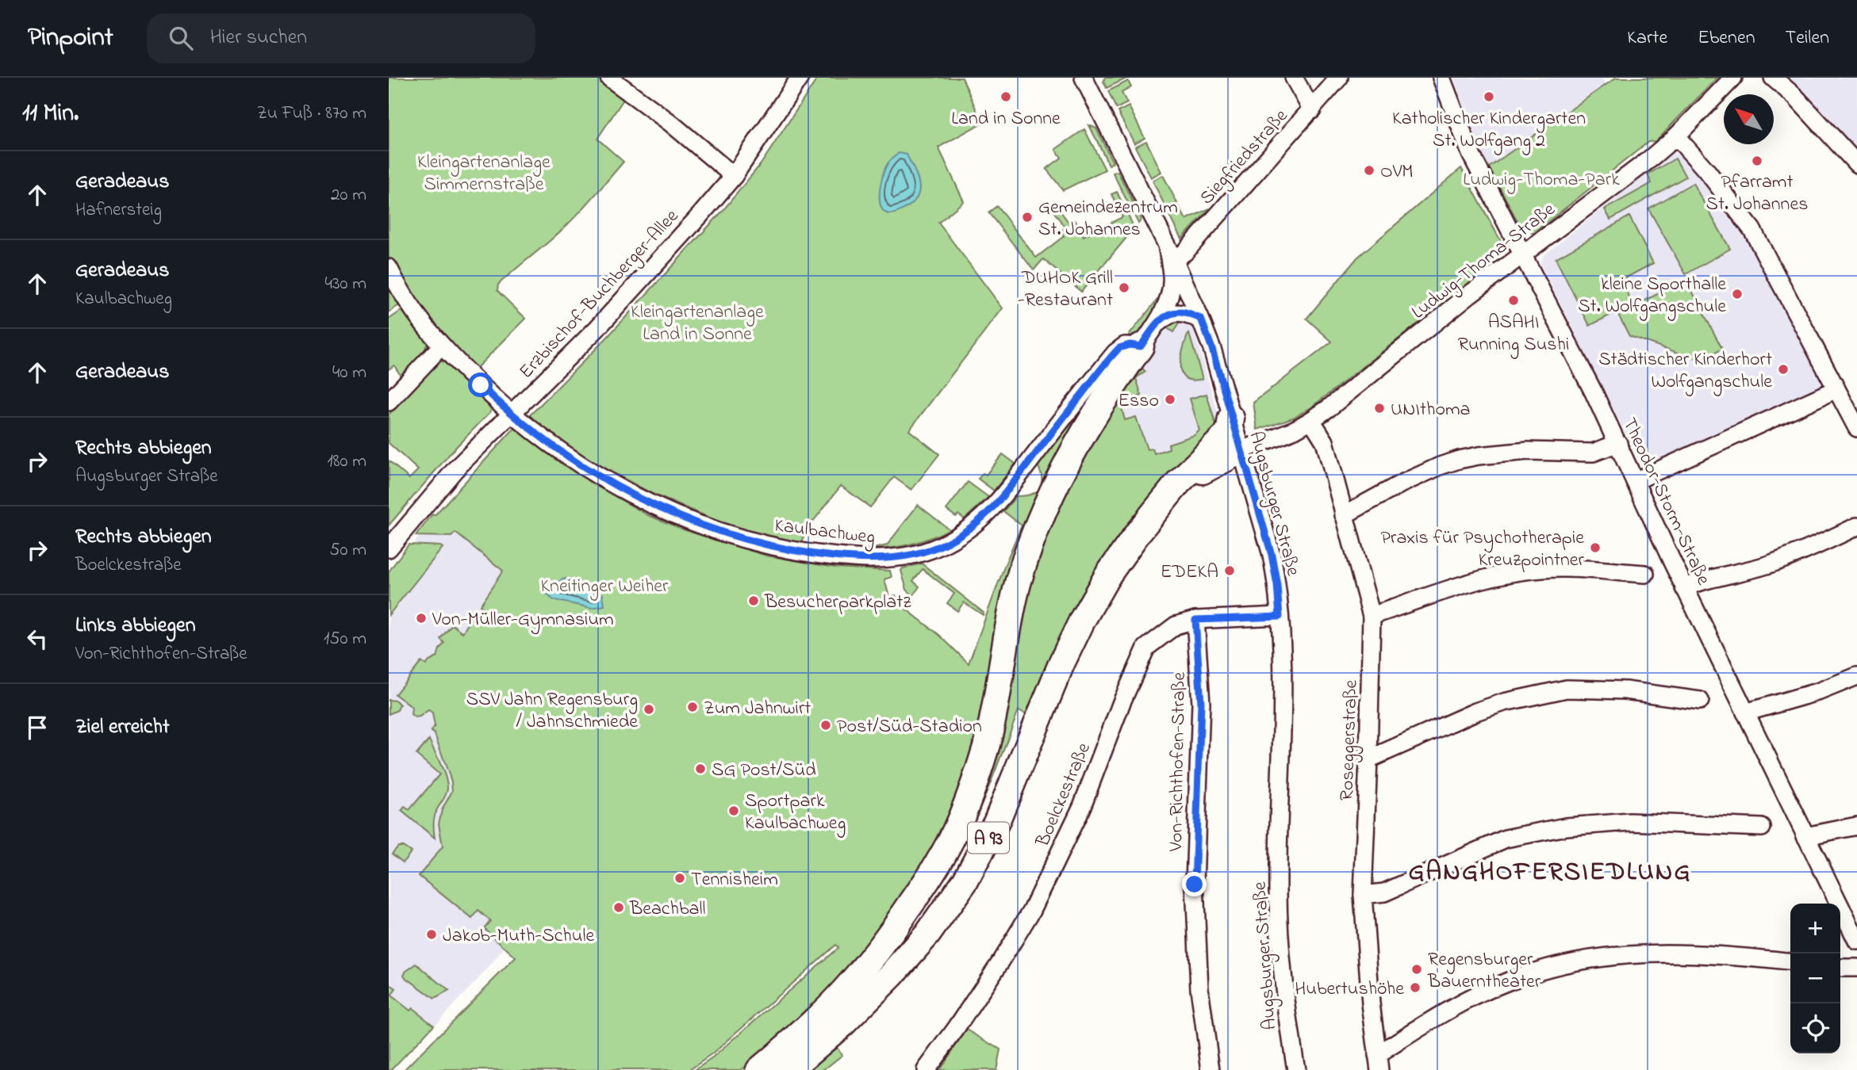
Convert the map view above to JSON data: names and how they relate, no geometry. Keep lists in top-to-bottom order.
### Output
{
  "streets": {
    "highway": ["A 93"],
    "street": [
      "Siegfriedstraße",
      "Ludwig-Thoma-Straße",
      "Erzbischof-Buchberger-Allee",
      "Theodor-Storm-Straße",
      "Augsburger Straße",
      "Kaulbachweg",
      "Roseggerstraße",
      "Von-Richthofen-Straße",
      "Boelckestraße"
    ]
  },
  "crossings": [
    ["Siegfriedstraße", "Augsburger Straße"],
    ["Ludwig-Thoma-Straße", "Theodor-Storm-Straße"],
    ["Ludwig-Thoma-Straße", "Augsburger Straße"],
    ["Ludwig-Thoma-Straße", "Roseggerstraße"],
    ["Ludwig-Thoma-Straße", "A 93"],
    ["Erzbischof-Buchberger-Allee", "Kaulbachweg"],
    ["Augsburger Straße", "Boelckestraße"],
    ["Augsburger Straße", "A 93"],
    ["Kaulbachweg", "A 93"],
    ["Von-Richthofen-Straße", "Boelckestraße"]
  ],
  "districts": ["GANGHOFERSIEDLUNG"],
  "parks": [
    "Kleingartenanlage Simmernstraße",
    "Ludwig-Thoma-Park",
    "Kleingartenanlage Land in Sonne",
    "Kneitinger Weiher"
  ],
  "places": [
    "Land in Sonne",
    "Katholischer Kindergarten St. Wolfgang 2",
    "Pfarramt St. Johannes",
    "OVM",
    "Gemeindezentrum St. Johannes",
    "DUHOK Grill -Restaurant",
    "kleine Sporthalle St. Wolfgangschule",
    "ASAHI Running Sushi",
    "Städtischer Kinderhort Wolfgangschule",
    "Esso",
    "UNIthoma",
    "Praxis für Psychotherapie Kreuzpointner",
    "EDEKA",
    "Besucherparkplatz",
    "Von-Müller-Gymnasium",
    "Zum Jahnwirt",
    "SSV Jahn Regensburg / Jahnschmiede",
    "Post/Süd-Stadion",
    "SG Post/Süd",
    "Sportpark Kaulbachweg",
    "Tennisheim",
    "Beachball",
    "Jakob-Muth-Schule",
    "Regensburger Bauerntheater",
    "Hubertushöhe"
  ],
  "north": "top left",
  "page": {
    "header": "Pinpoint",
    "search": "Hier suchen",
    "nav": ["Karte", "Ebenen", "Teilen"],
    "heading": ["11 Min.", "Zu Fuß · 870 m"],
    "list": [
      ["Geradeaus", "Hafnersteig", "20 m"],
      ["Geradeaus", "Kaulbachweg", "430 m"],
      ["Geradeaus", "40 m"],
      ["Rechts abbiegen", "Augsburger Straße", "180 m"],
      ["Rechts abbiegen", "Boelckestraße", "50 m"],
      ["Links abbiegen", "Von-Richthofen-Straße", "150 m"],
      "Ziel erreicht"
    ],
    "map_buttons": ["+", "−"]
  }
}
